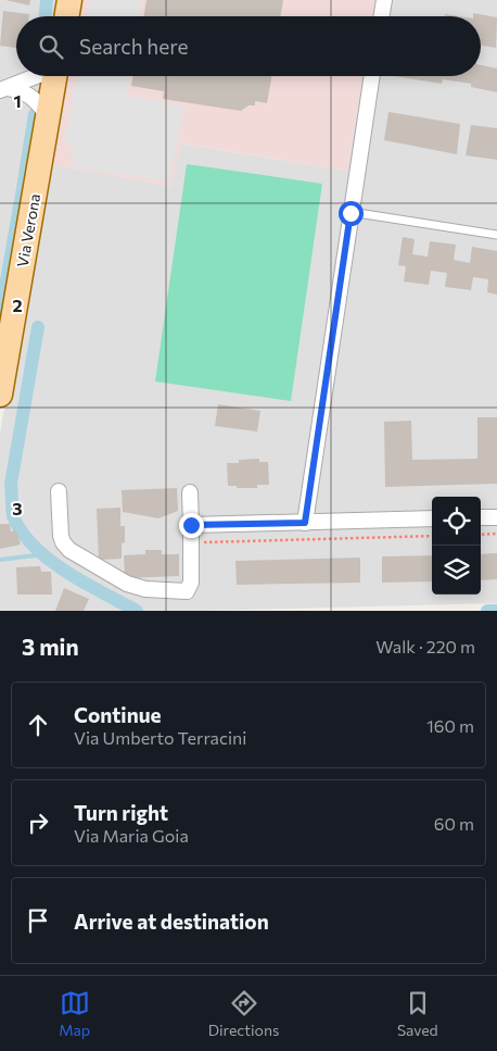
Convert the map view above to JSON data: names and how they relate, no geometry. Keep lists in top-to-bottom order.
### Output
{
  "streets": {
    "main road": ["Via Verona"]
  },
  "page": {
    "search": "Search here",
    "heading": ["3 min", "Walk · 220 m"],
    "list": [
      ["Continue", "Via Umberto Terracini", "160 m"],
      ["Turn right", "Via Maria Goia", "60 m"],
      "Arrive at destination"
    ],
    "nav": ["Map", "Directions", "Saved"]
  },
  "grid": {
    "rows": ["1", "2", "3"]
  }
}
